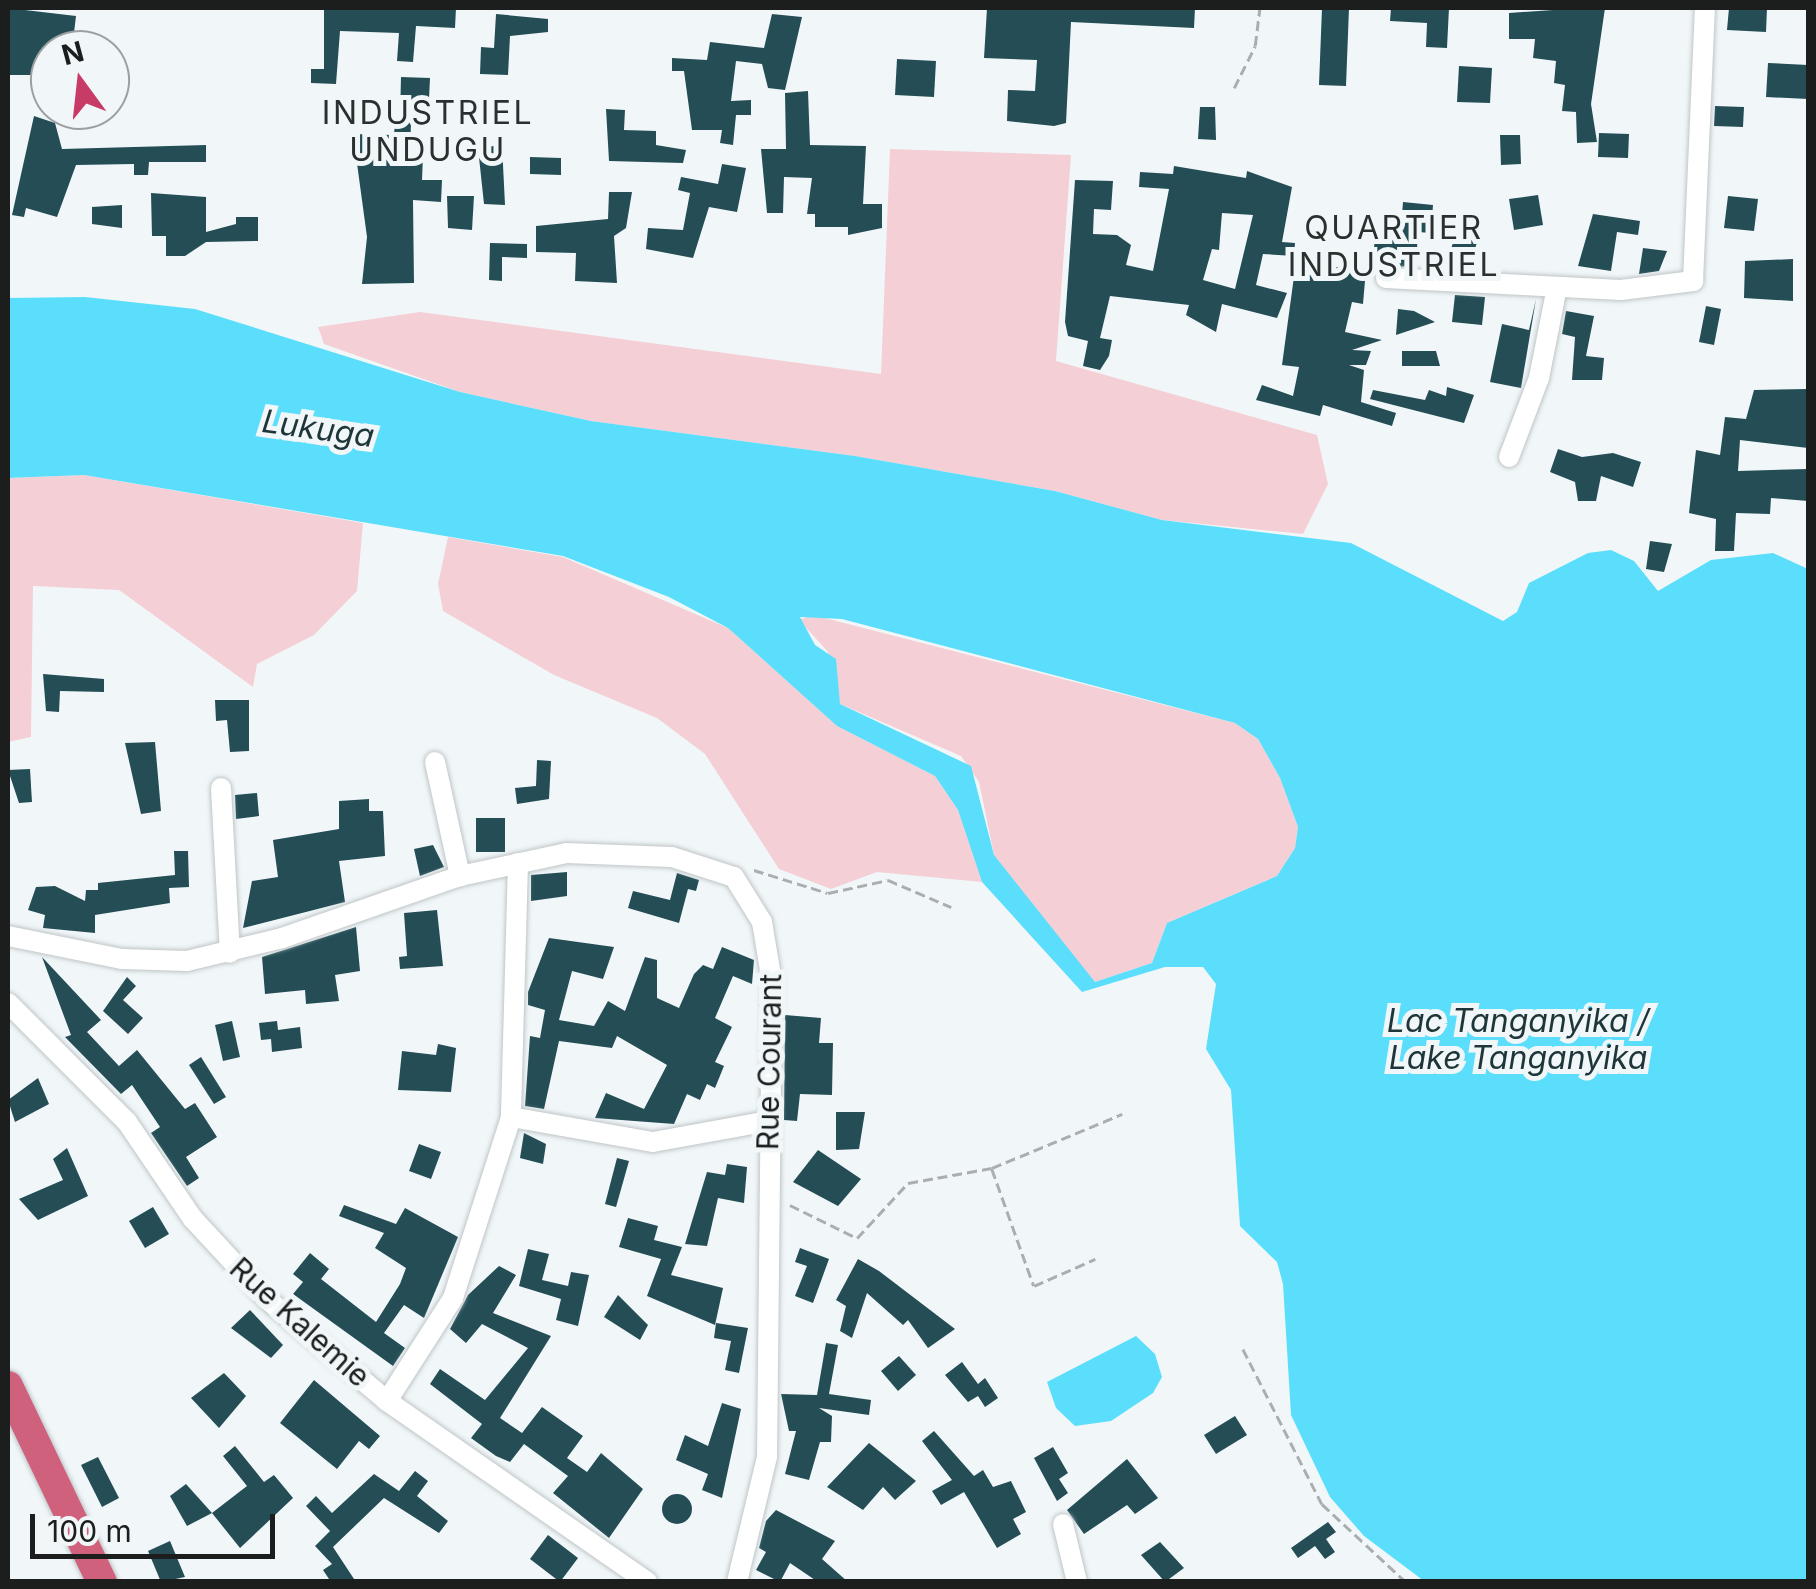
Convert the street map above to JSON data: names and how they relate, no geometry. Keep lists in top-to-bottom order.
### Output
{
  "streets": {
    "street": ["Rue Courant", "Rue Kalemie"]
  },
  "districts": ["INDUSTRIEL UNDUGU", "QUARTIER INDUSTRIEL"],
  "water": ["Lukuga", "Lac Tanganyika / Lake Tanganyika"],
  "scale_bar": "100 m",
  "north": "top"
}
